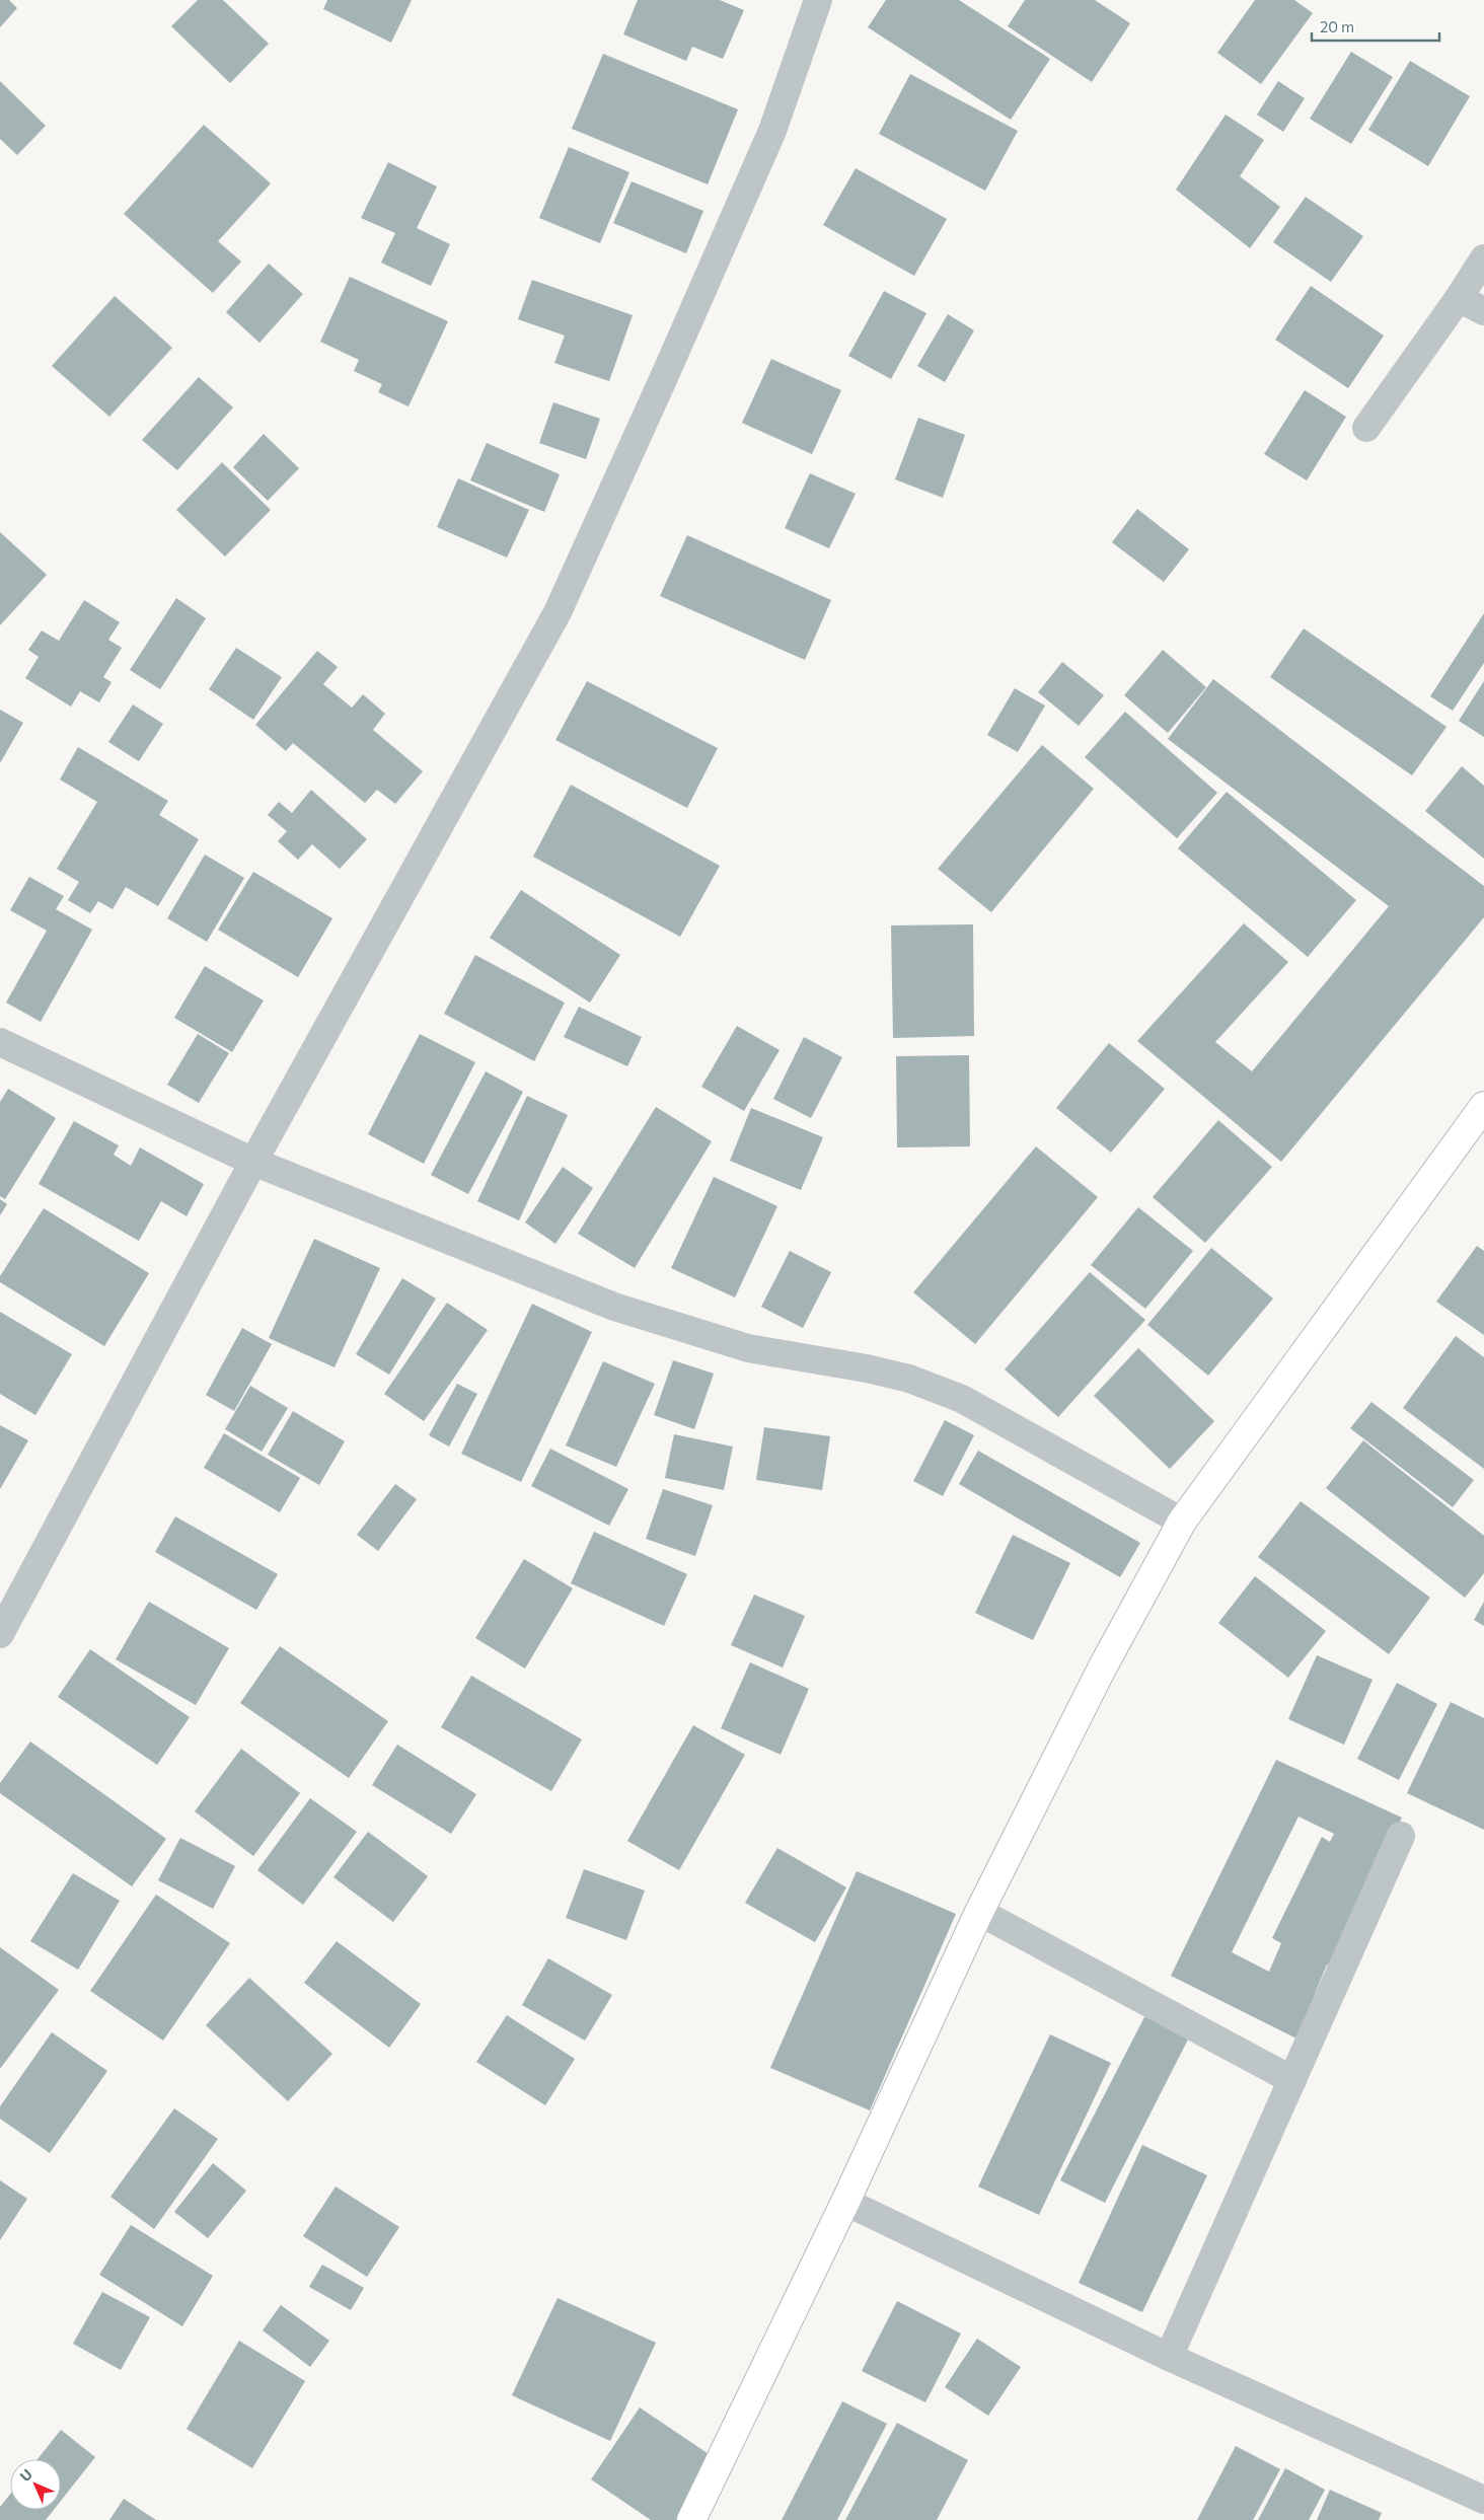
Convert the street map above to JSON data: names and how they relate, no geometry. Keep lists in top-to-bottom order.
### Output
{
  "scale_bar": "20 m",
  "north": "top left"
}
